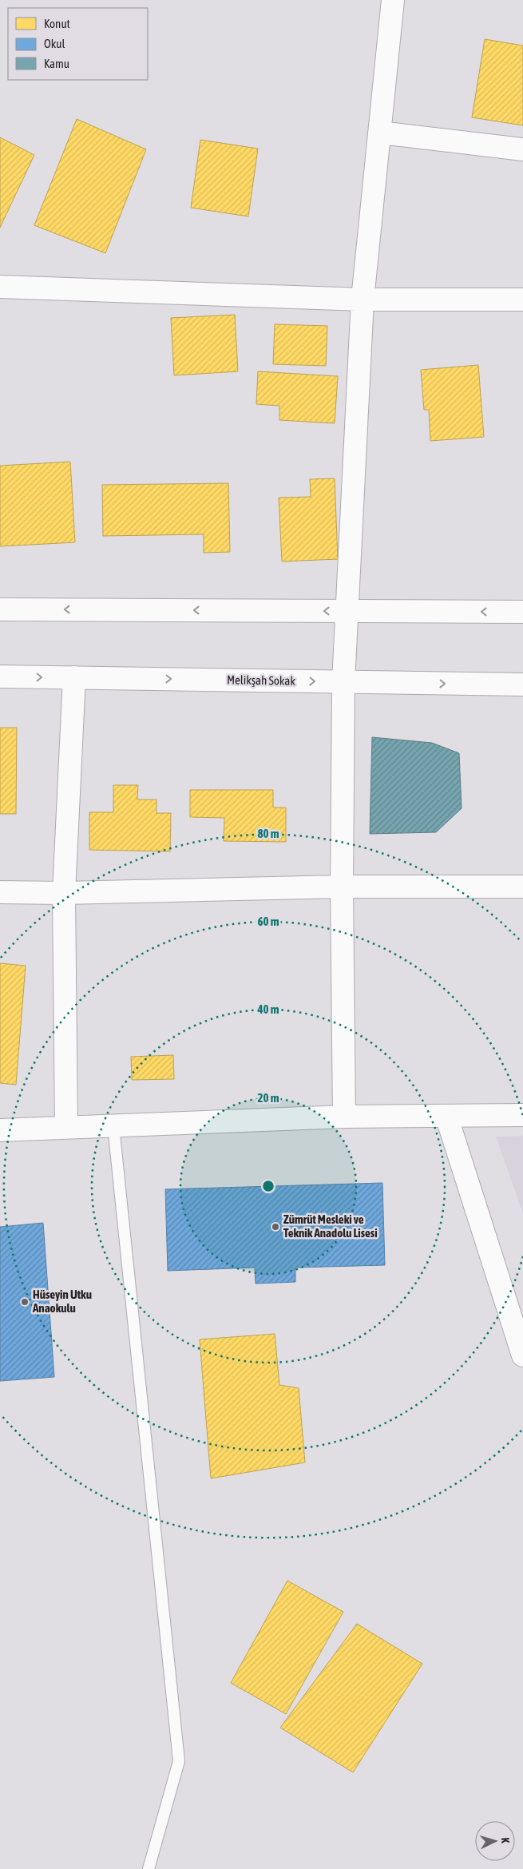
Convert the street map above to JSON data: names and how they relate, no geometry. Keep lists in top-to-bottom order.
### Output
{
  "streets": {
    "street": ["Melikşah Sokak"]
  },
  "places": ["Zümrüt Mesleki ve Teknik Anadolu Lisesi", "Hüseyin Utku Anaokulu"],
  "legend": ["Konut", "Okul", "Kamu"],
  "north": "right",
  "rings": [
    "80 m",
    "60 m",
    "40 m",
    "20 m"
  ]
}
